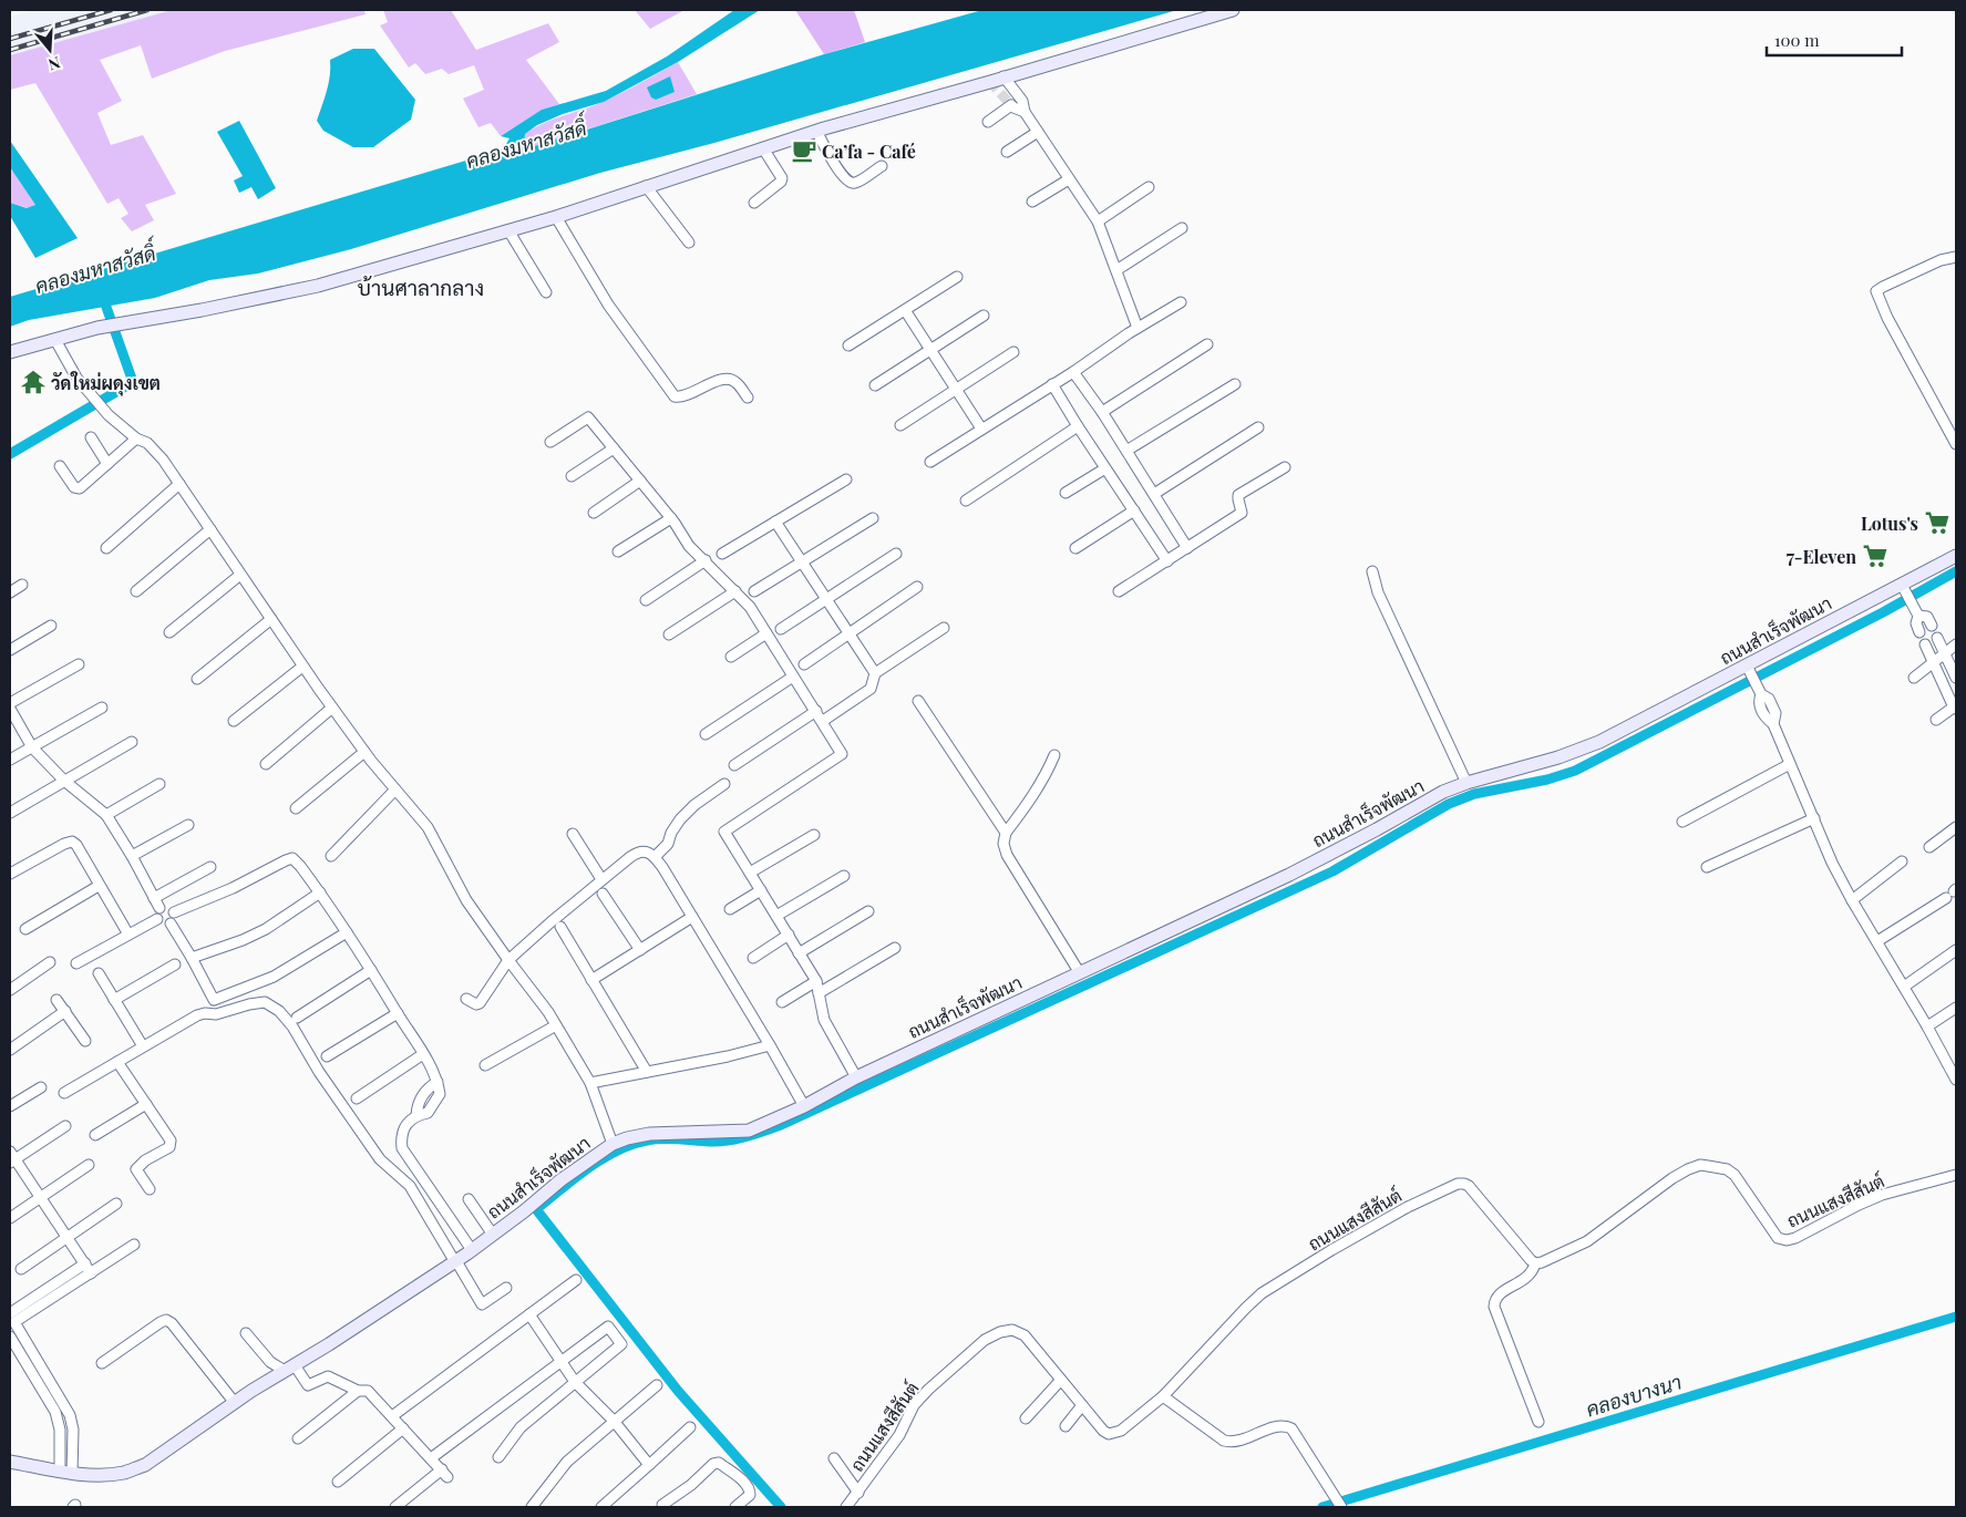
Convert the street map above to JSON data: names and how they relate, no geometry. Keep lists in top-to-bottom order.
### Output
{
  "streets": {
    "street": ["ถนนสำเร็จพัฒนา", "ถนนแสงสีสันต์"]
  },
  "districts": ["บ้านศาลากลาง"],
  "water": ["คลองมหาสวัสดิ์", "คลองบางนา"],
  "places": {
    "cafe": ["Ca’fa - Café"],
    "temple": ["วัดใหม่ผดุงเขต"],
    "supermarket": ["Lotus's", "7-Eleven"]
  },
  "scale_bar": "100 m",
  "north": "bottom"
}
